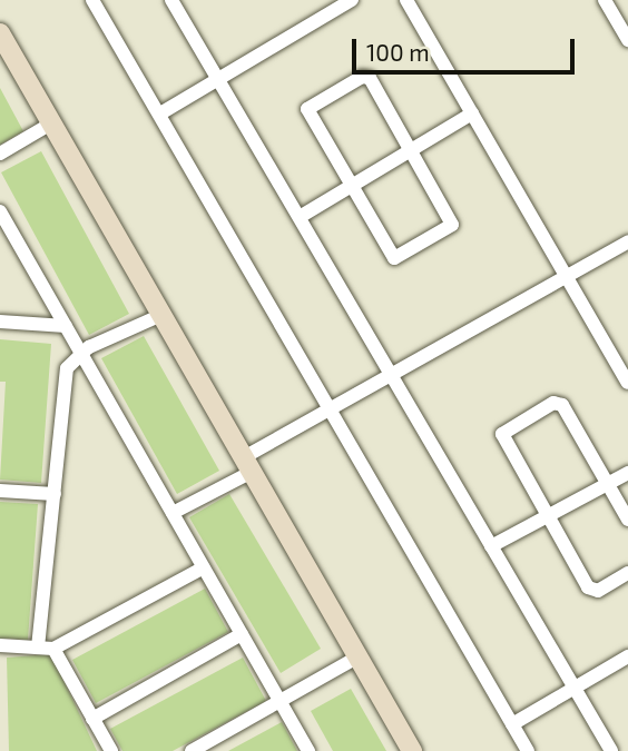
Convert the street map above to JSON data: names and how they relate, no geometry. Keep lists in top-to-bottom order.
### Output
{
  "scale_bar": "100 m"
}
